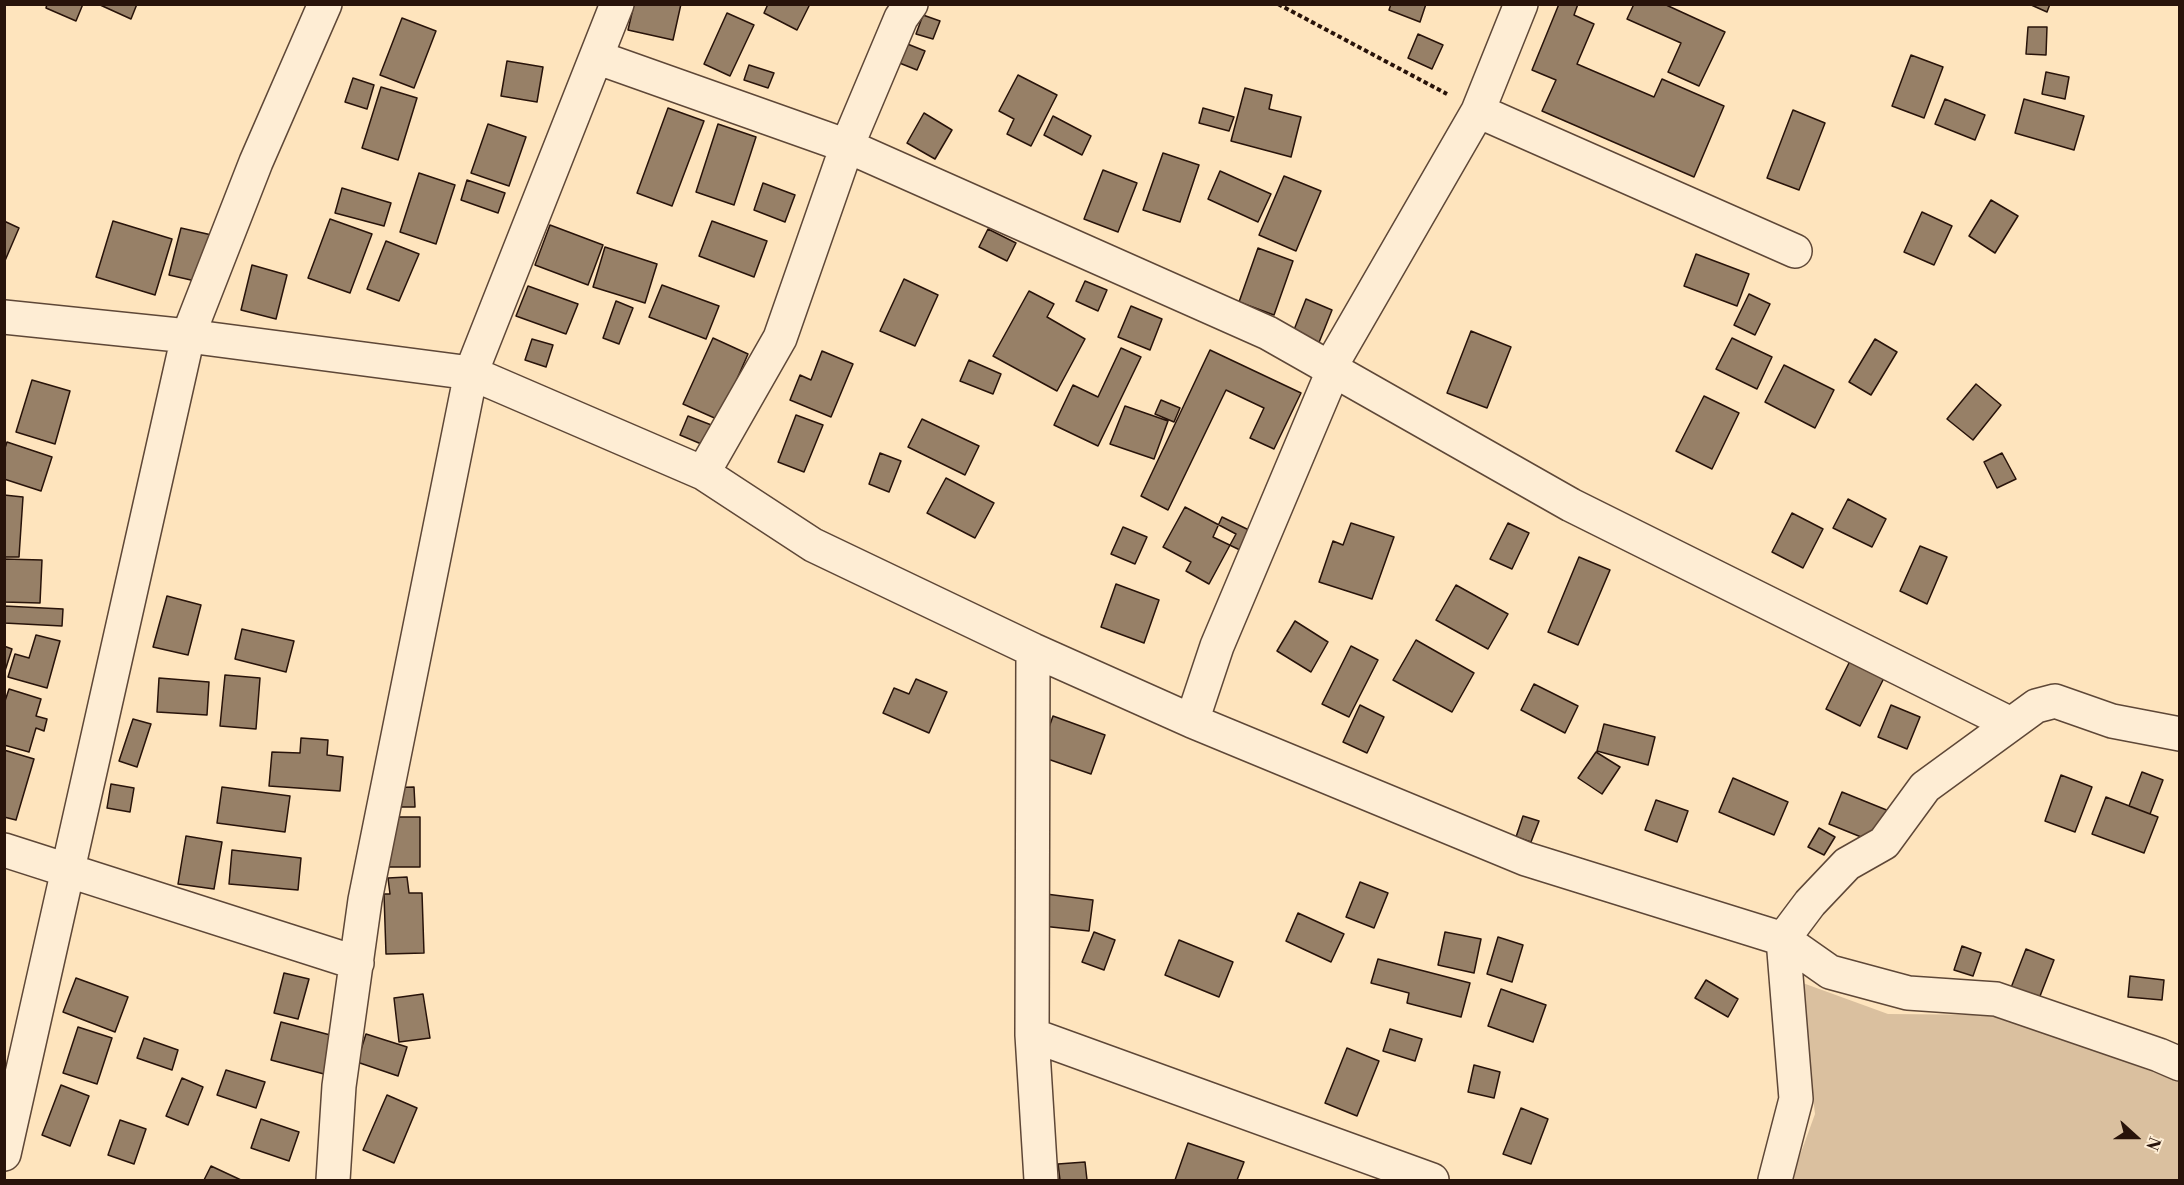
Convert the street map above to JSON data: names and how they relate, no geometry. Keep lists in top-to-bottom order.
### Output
{
  "north": "right"
}
